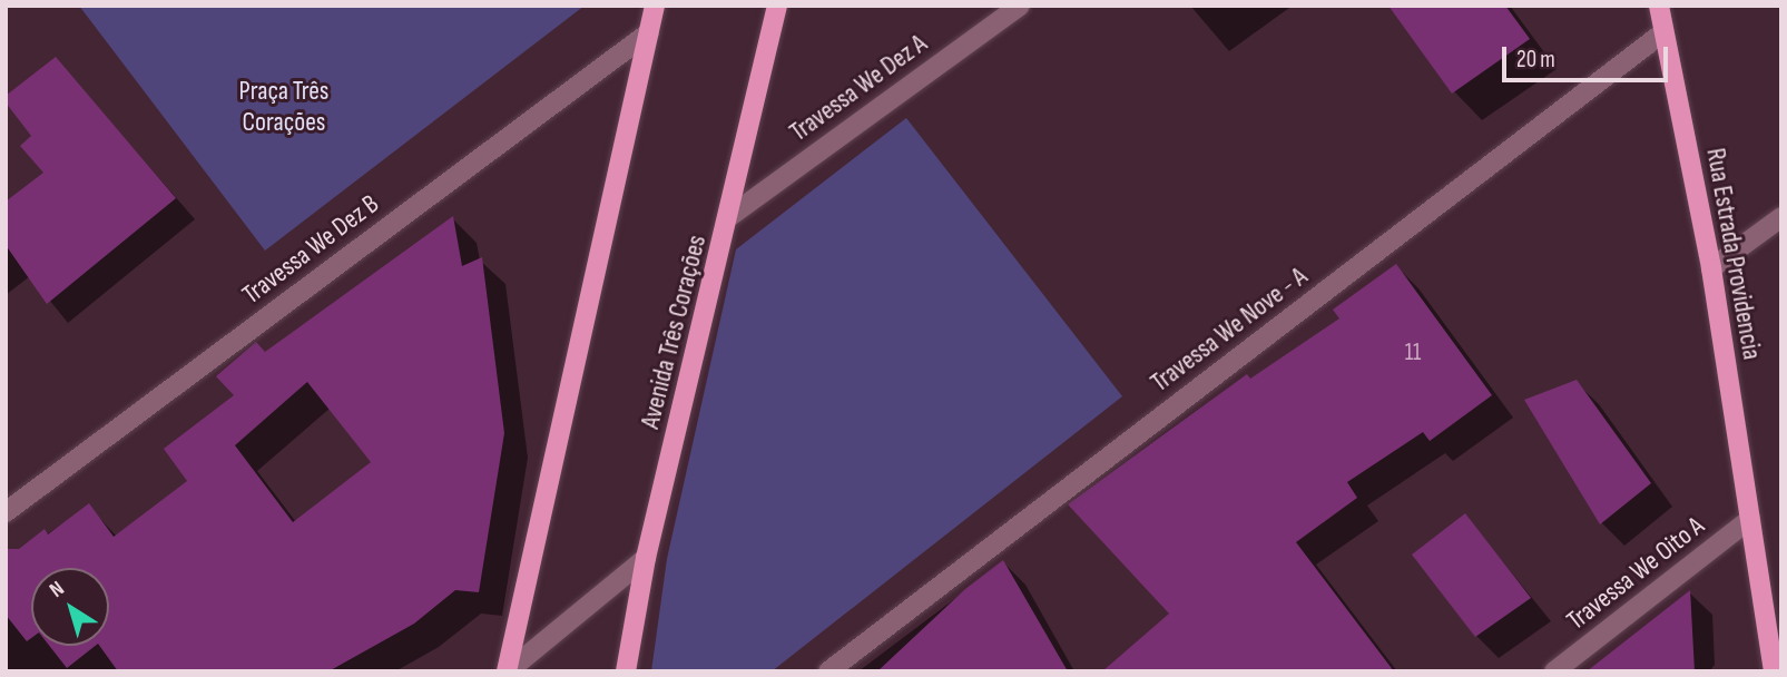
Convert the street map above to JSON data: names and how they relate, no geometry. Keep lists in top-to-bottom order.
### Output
{
  "streets": {
    "main road": ["Rua Estrada Providencia", "Avenida Três Corações"],
    "street": [
      "Travessa We Dez A",
      "Travessa We Dez B",
      "Travessa We Nove - A",
      "Travessa We Oito A"
    ]
  },
  "crossings": [
    ["Travessa We Dez A", "Avenida Três Corações"],
    ["Rua Estrada Providencia", "Travessa We Nove - A"],
    ["Rua Estrada Providencia", "Travessa We Oito A"]
  ],
  "parks": ["Praça Três Corações"],
  "house_numbers": ["11"],
  "scale_bar": "20 m",
  "north": "top left"
}
